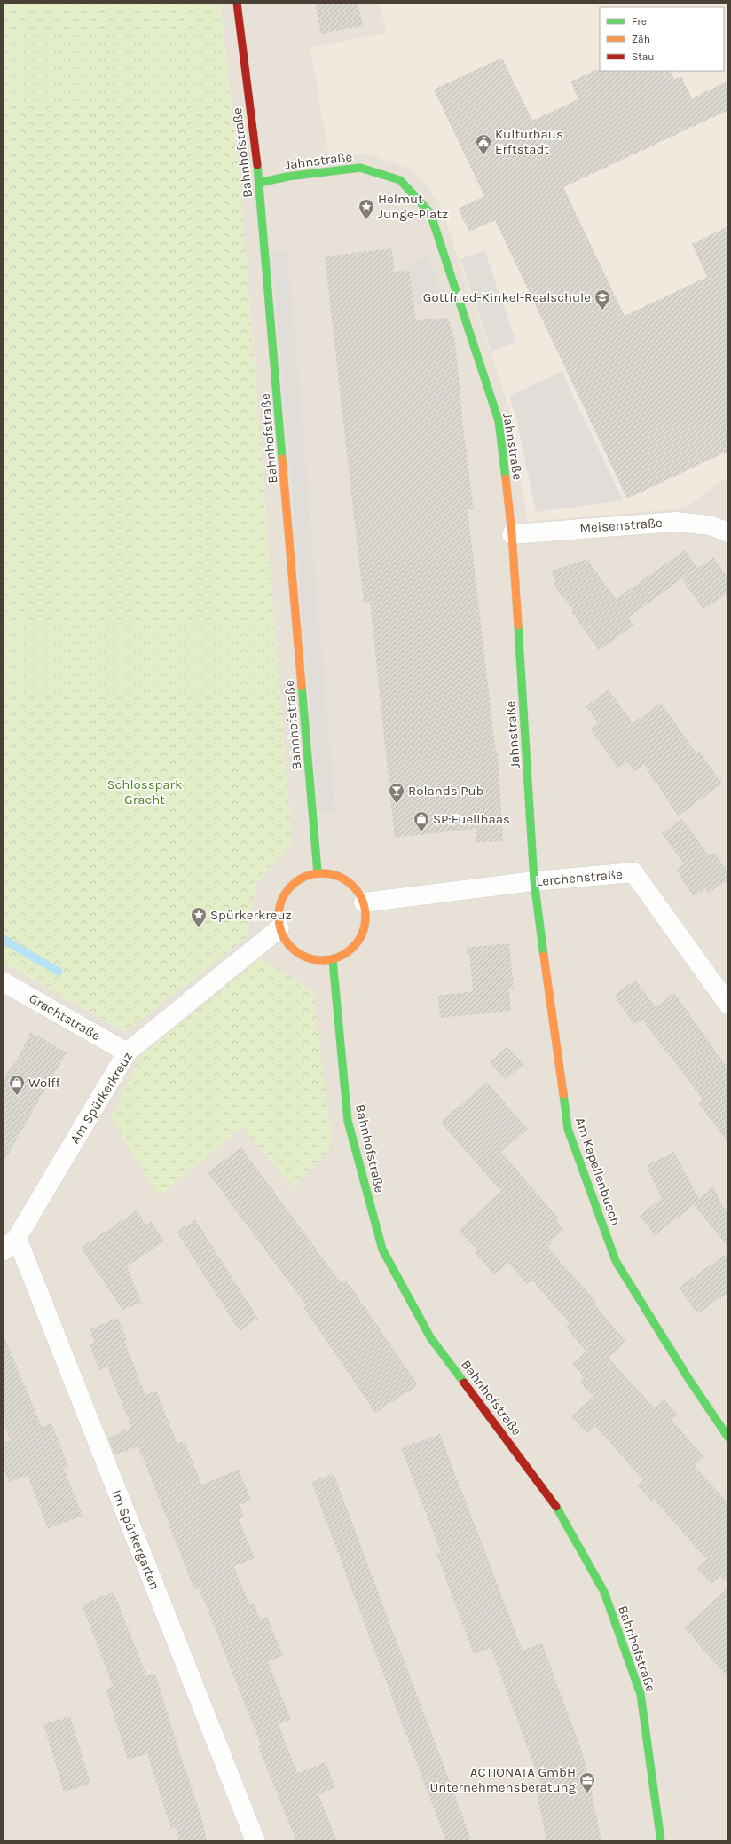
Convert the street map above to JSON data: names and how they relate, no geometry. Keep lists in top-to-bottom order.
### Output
{
  "streets": {
    "street": [
      "Bahnhofstraße",
      "Jahnstraße",
      "Meisenstraße",
      "Lerchenstraße",
      "Grachtstraße",
      "Am Spürkerkreuz",
      "Am Kapellenbusch",
      "Im Spürkergarten"
    ]
  },
  "crossings": [
    ["Bahnhofstraße", "Jahnstraße"],
    ["Bahnhofstraße", "Lerchenstraße"],
    ["Bahnhofstraße", "Am Spürkerkreuz"],
    ["Jahnstraße", "Meisenstraße"],
    ["Jahnstraße", "Lerchenstraße"],
    ["Jahnstraße", "Am Kapellenbusch"],
    ["Lerchenstraße", "Am Spürkerkreuz"],
    ["Lerchenstraße", "Am Kapellenbusch"],
    ["Grachtstraße", "Am Spürkerkreuz"],
    ["Am Spürkerkreuz", "Im Spürkergarten"]
  ],
  "parks": ["Schlosspark Gracht"],
  "places": {
    "public building": ["Kulturhaus Erftstadt"],
    "place": ["Helmut Junge-Platz", "Spürkerkreuz"],
    "school or university": ["Gottfried-Kinkel-Realschule"],
    "bar": ["Rolands Pub"],
    "shop": ["SP:Fuellhaas", "Wolff"],
    "office": ["ACTIONATA GmbH Unternehmensberatung"]
  },
  "legend": ["Frei", "Zäh", "Stau"]
}
